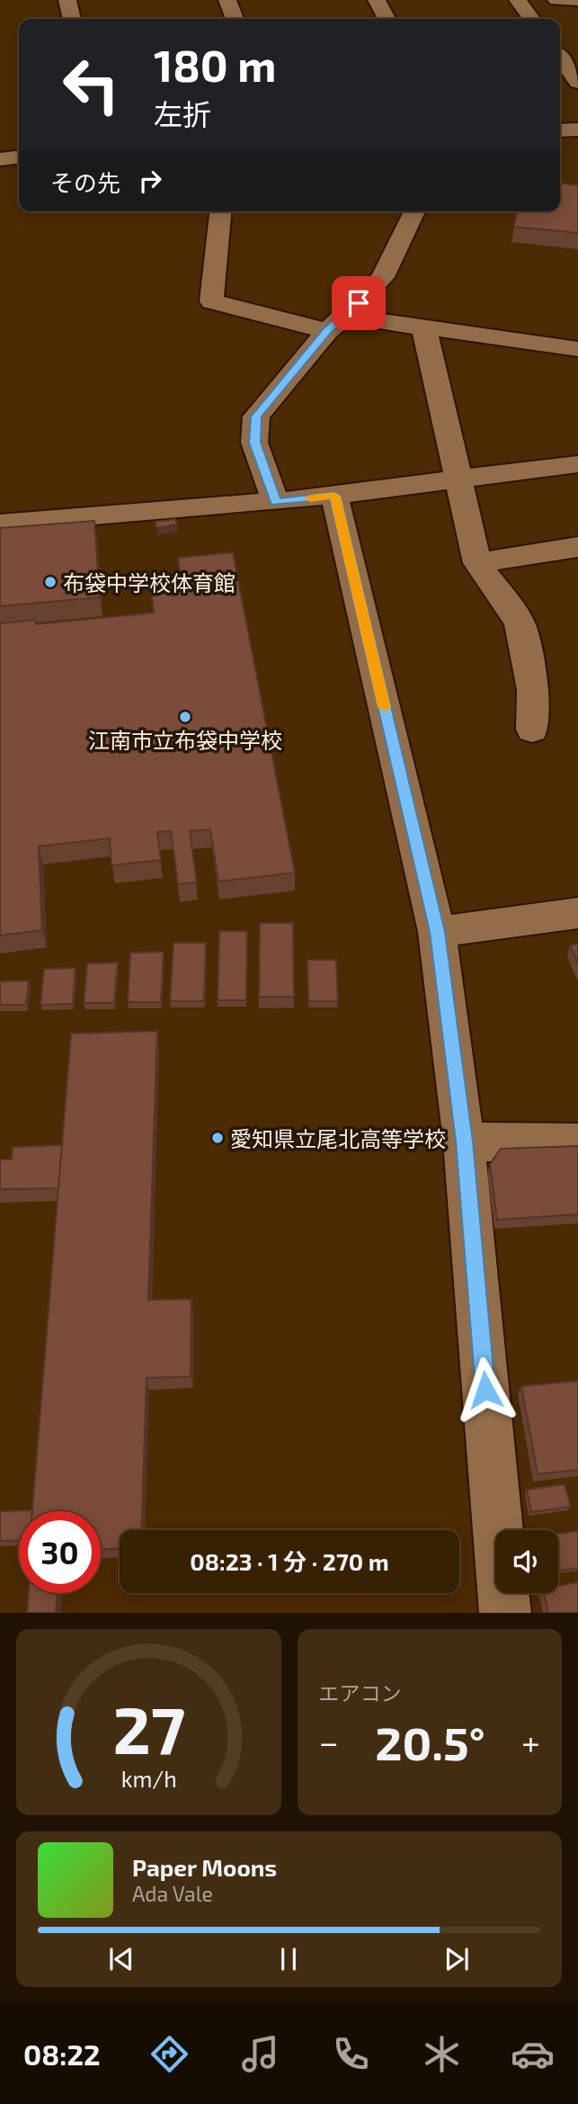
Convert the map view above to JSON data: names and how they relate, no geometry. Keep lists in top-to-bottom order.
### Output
{
  "places": ["布袋中学校体育館", "江南市立布袋中学校", "愛知県立尾北高等学校"],
  "page": {
    "turn": ["180 m", "左折"],
    "then": "その先",
    "limit": "30",
    "trip": "08:23 · 1 分 · 270 m",
    "tile": "エアコン",
    "heat": ["−", "20.5°", "+"],
    "song": ["Paper Moons", "Ada Vale"],
    "tabs": "08:22",
    "gauge": ["27", "km/h"]
  }
}
